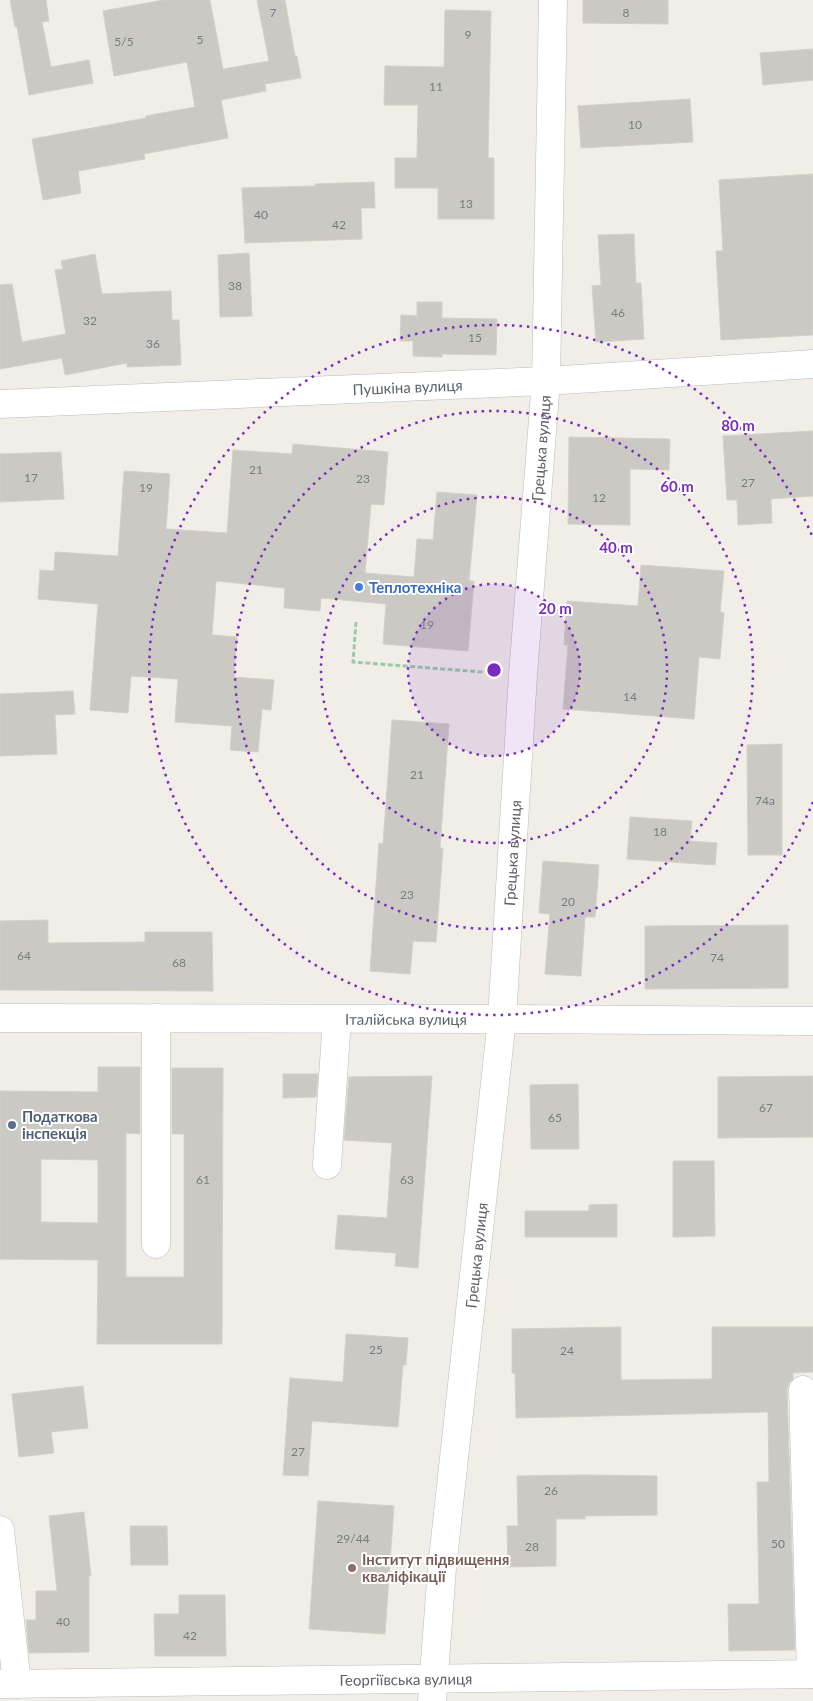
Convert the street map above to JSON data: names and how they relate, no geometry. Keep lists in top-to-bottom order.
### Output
{
  "streets": {
    "street": [
      "Пушкіна вулиця",
      "Грецька вулиця",
      "Італійська вулиця",
      "Георгіївська вулиця"
    ]
  },
  "crossings": [
    ["Пушкіна вулиця", "Грецька вулиця"],
    ["Грецька вулиця", "Італійська вулиця"],
    ["Грецька вулиця", "Георгіївська вулиця"]
  ],
  "places": ["Теплотехніка", "Податкова інспекція", "Інститут підвищення кваліфікації"],
  "house_numbers": [
    "7",
    "8",
    "9",
    "5",
    "5/5",
    "11",
    "10",
    "13",
    "40",
    "42",
    "38",
    "46",
    "32",
    "15",
    "36",
    "21",
    "17",
    "23",
    "27",
    "19",
    "12",
    "19",
    "14",
    "21",
    "74а",
    "18",
    "23",
    "20",
    "64",
    "74",
    "68",
    "67",
    "65",
    "61",
    "63",
    "25",
    "24",
    "27",
    "26",
    "29/44",
    "50",
    "28",
    "40",
    "42"
  ],
  "rings": [
    "80 m",
    "60 m",
    "40 m",
    "20 m"
  ]
}
